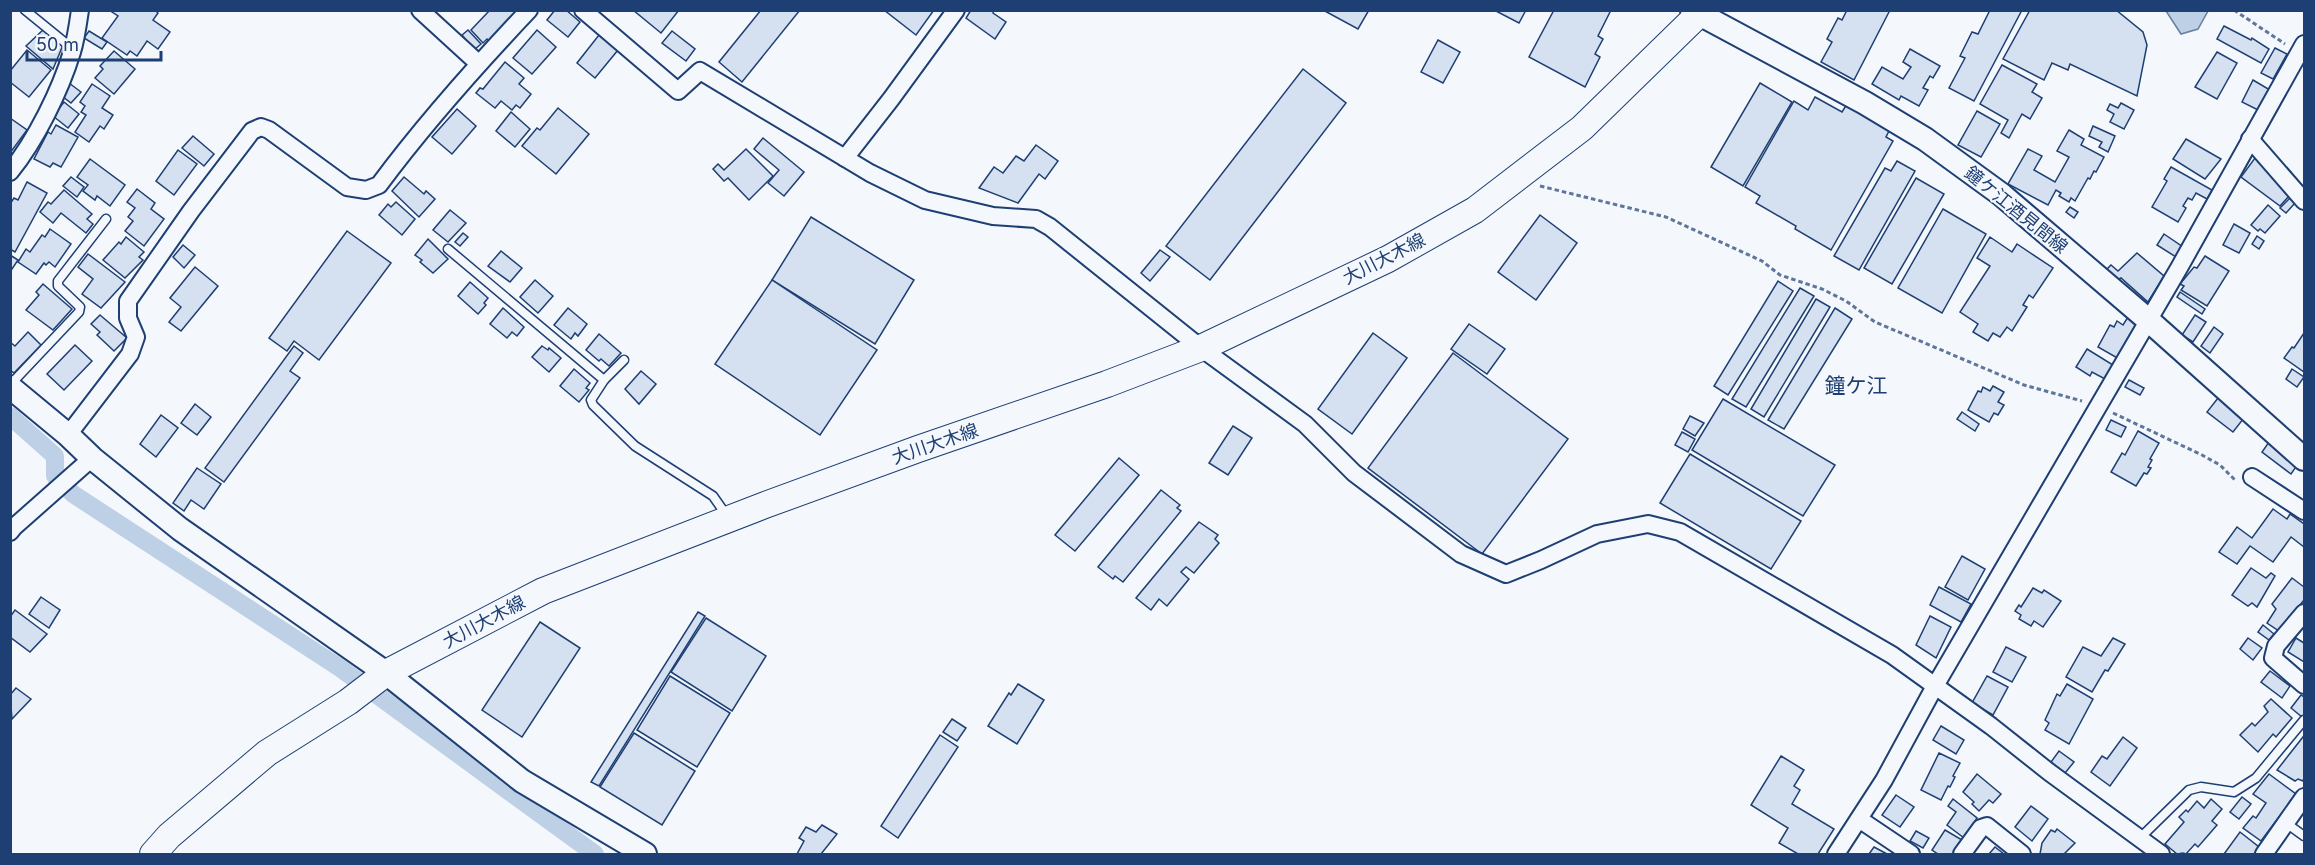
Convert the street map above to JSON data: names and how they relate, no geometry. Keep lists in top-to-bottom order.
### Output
{
  "streets": {
    "main road": ["大川大木線"],
    "street": ["鐘ケ江酒見間線"]
  },
  "crossings": [
    ["鐘ケ江酒見間線", "大川大木線"]
  ],
  "districts": ["鐘ケ江"],
  "scale_bar": "50 m"
}
